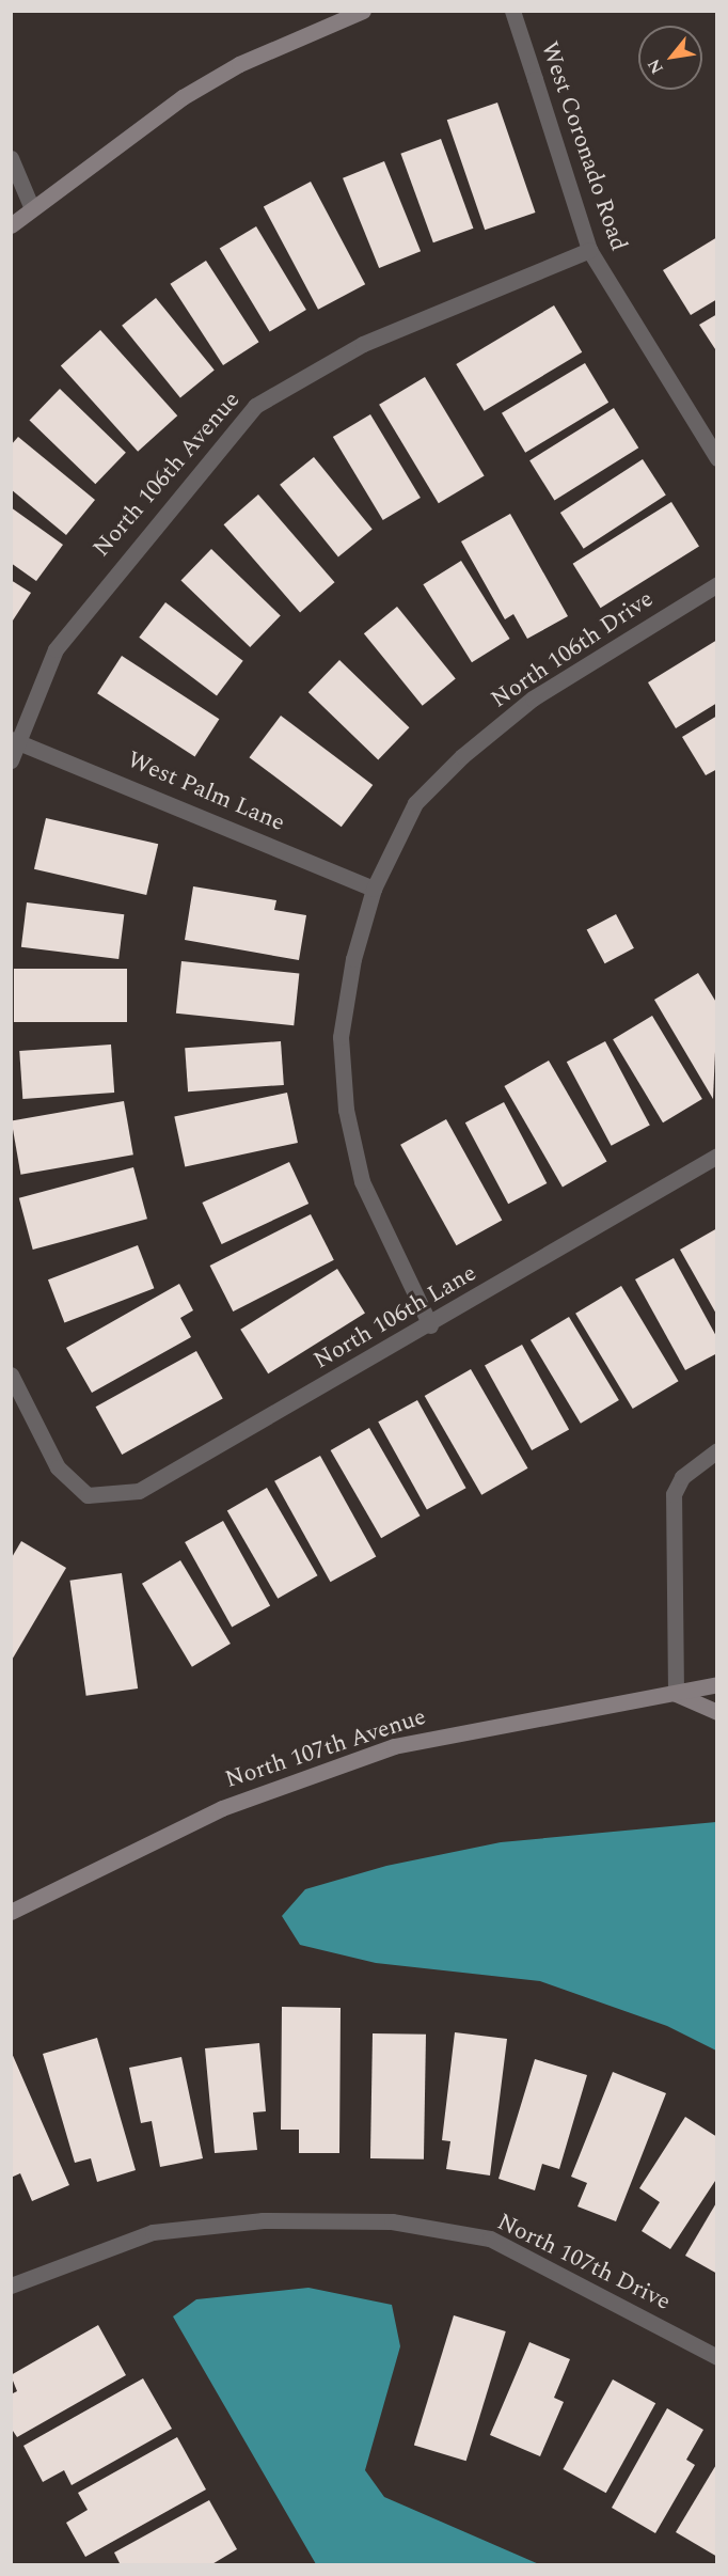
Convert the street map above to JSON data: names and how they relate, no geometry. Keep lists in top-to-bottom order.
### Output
{
  "streets": {
    "main road": ["North 107th Avenue"],
    "street": [
      "West Coronado Road",
      "North 106th Avenue",
      "North 106th Drive",
      "West Palm Lane",
      "North 106th Lane",
      "North 107th Drive"
    ]
  },
  "crossings": [
    ["West Coronado Road", "North 106th Avenue"],
    ["North 106th Avenue", "West Palm Lane"],
    ["North 106th Drive", "West Palm Lane"],
    ["North 106th Drive", "North 106th Lane"]
  ],
  "north": "bottom left"
}
